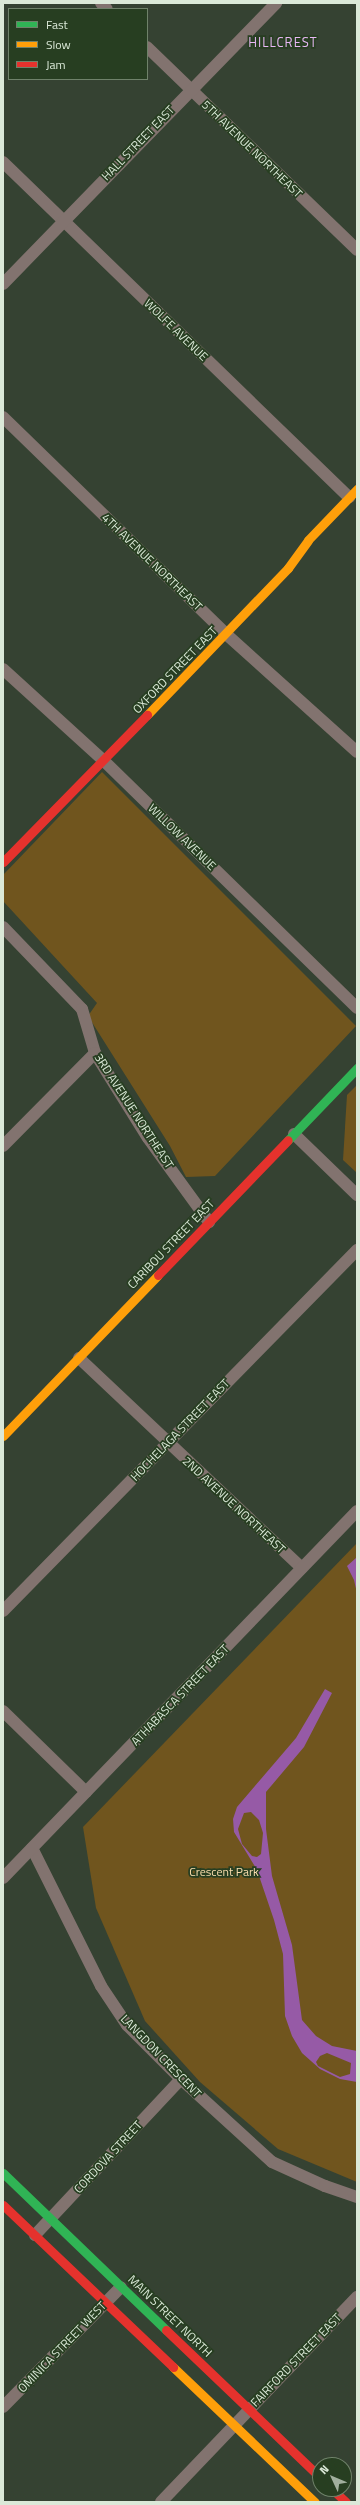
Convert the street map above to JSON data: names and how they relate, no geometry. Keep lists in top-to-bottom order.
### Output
{
  "streets": {
    "street": [
      "HALL STREET EAST",
      "5TH AVENUE NORTHEAST",
      "WOLFE AVENUE",
      "4TH AVENUE NORTHEAST",
      "OXFORD STREET EAST",
      "WILLOW AVENUE",
      "3RD AVENUE NORTHEAST",
      "CARIBOU STREET EAST",
      "HOCHELAGA STREET EAST",
      "2ND AVENUE NORTHEAST",
      "ATHABASCA STREET EAST",
      "LANGDON CRESCENT",
      "CORDOVA STREET",
      "MAIN STREET NORTH",
      "OMINICA STREET WEST",
      "FAIRFORD STREET EAST"
    ]
  },
  "crossings": [
    ["HALL STREET EAST", "5TH AVENUE NORTHEAST"],
    ["HALL STREET EAST", "WOLFE AVENUE"],
    ["WOLFE AVENUE", "OXFORD STREET EAST"],
    ["4TH AVENUE NORTHEAST", "OXFORD STREET EAST"],
    ["OXFORD STREET EAST", "WILLOW AVENUE"],
    ["3RD AVENUE NORTHEAST", "CARIBOU STREET EAST"],
    ["CARIBOU STREET EAST", "2ND AVENUE NORTHEAST"],
    ["HOCHELAGA STREET EAST", "2ND AVENUE NORTHEAST"],
    ["2ND AVENUE NORTHEAST", "ATHABASCA STREET EAST"],
    ["ATHABASCA STREET EAST", "LANGDON CRESCENT"],
    ["LANGDON CRESCENT", "CORDOVA STREET"],
    ["CORDOVA STREET", "MAIN STREET NORTH"],
    ["MAIN STREET NORTH", "OMINICA STREET WEST"],
    ["MAIN STREET NORTH", "FAIRFORD STREET EAST"]
  ],
  "districts": ["HILLCREST"],
  "parks": ["Crescent Park"],
  "legend": ["Fast", "Slow", "Jam"],
  "north": "top left"
}
